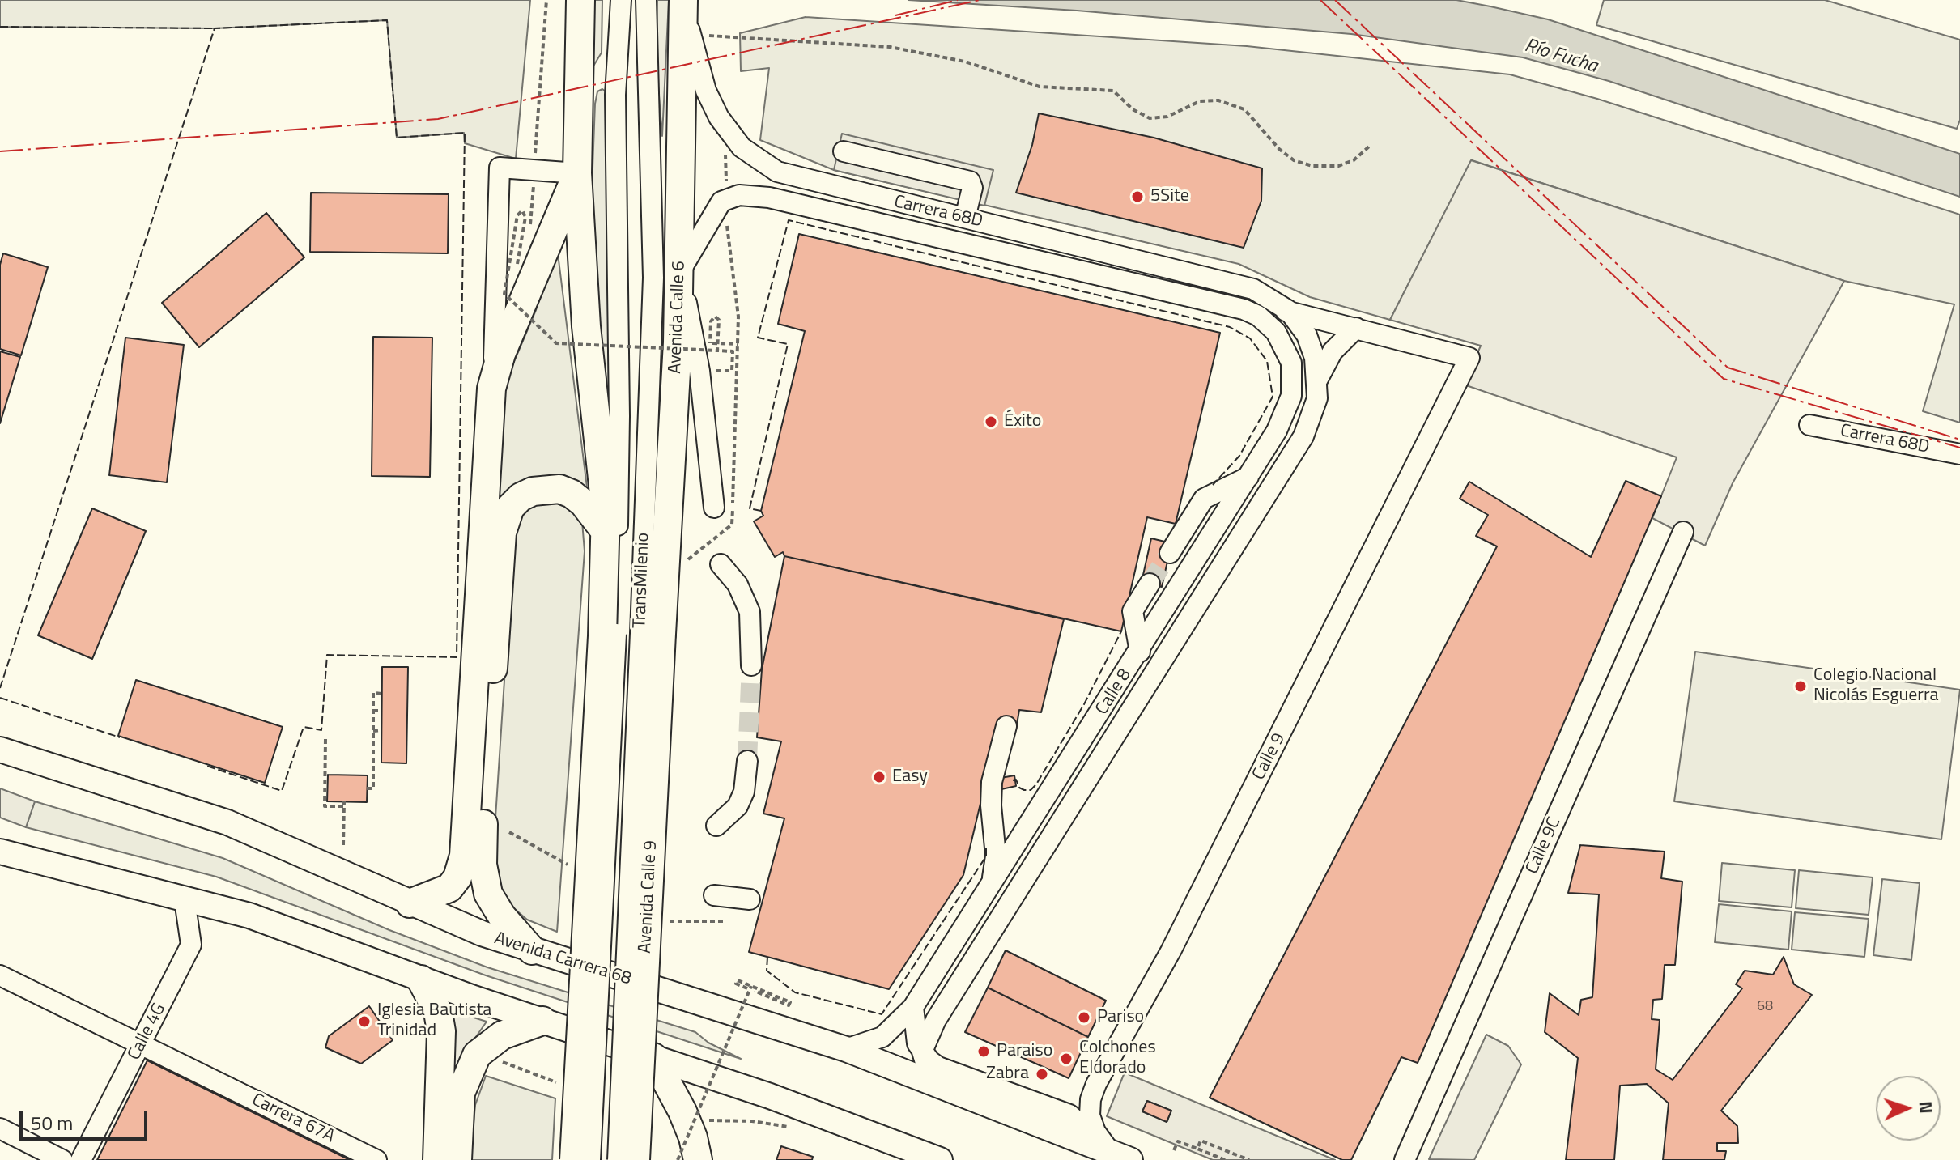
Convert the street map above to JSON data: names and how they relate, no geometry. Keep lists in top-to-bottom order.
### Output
{
  "streets": {
    "highway": ["Avenida Calle 6", "Avenida Calle 9"],
    "main road": ["Avenida Carrera 68"],
    "street": [
      "Carrera 68D",
      "TransMilenio",
      "Calle 8",
      "Calle 9",
      "Calle 9C",
      "Calle 4G",
      "Carrera 67A"
    ]
  },
  "crossings": [
    ["Carrera 68D", "Avenida Calle 6"],
    ["Carrera 68D", "Calle 8"],
    ["Carrera 68D", "Calle 9"],
    ["Avenida Calle 6", "TransMilenio"],
    ["Avenida Calle 6", "Avenida Calle 9"],
    ["TransMilenio", "Avenida Calle 9"],
    ["Calle 8", "Avenida Carrera 68"],
    ["Calle 9", "Avenida Carrera 68"],
    ["Calle 4G", "Carrera 67A"]
  ],
  "water": ["Río Fucha"],
  "places": [
    "5Site",
    "Éxito",
    "Colegio Nacional Nicolás Esguerra",
    "Easy",
    "Pariso",
    "Iglesia Bautista Trinidad",
    "Paraiso",
    "Colchones Eldorado",
    "Zabra"
  ],
  "house_numbers": ["68"],
  "scale_bar": "50 m",
  "north": "right"
}
